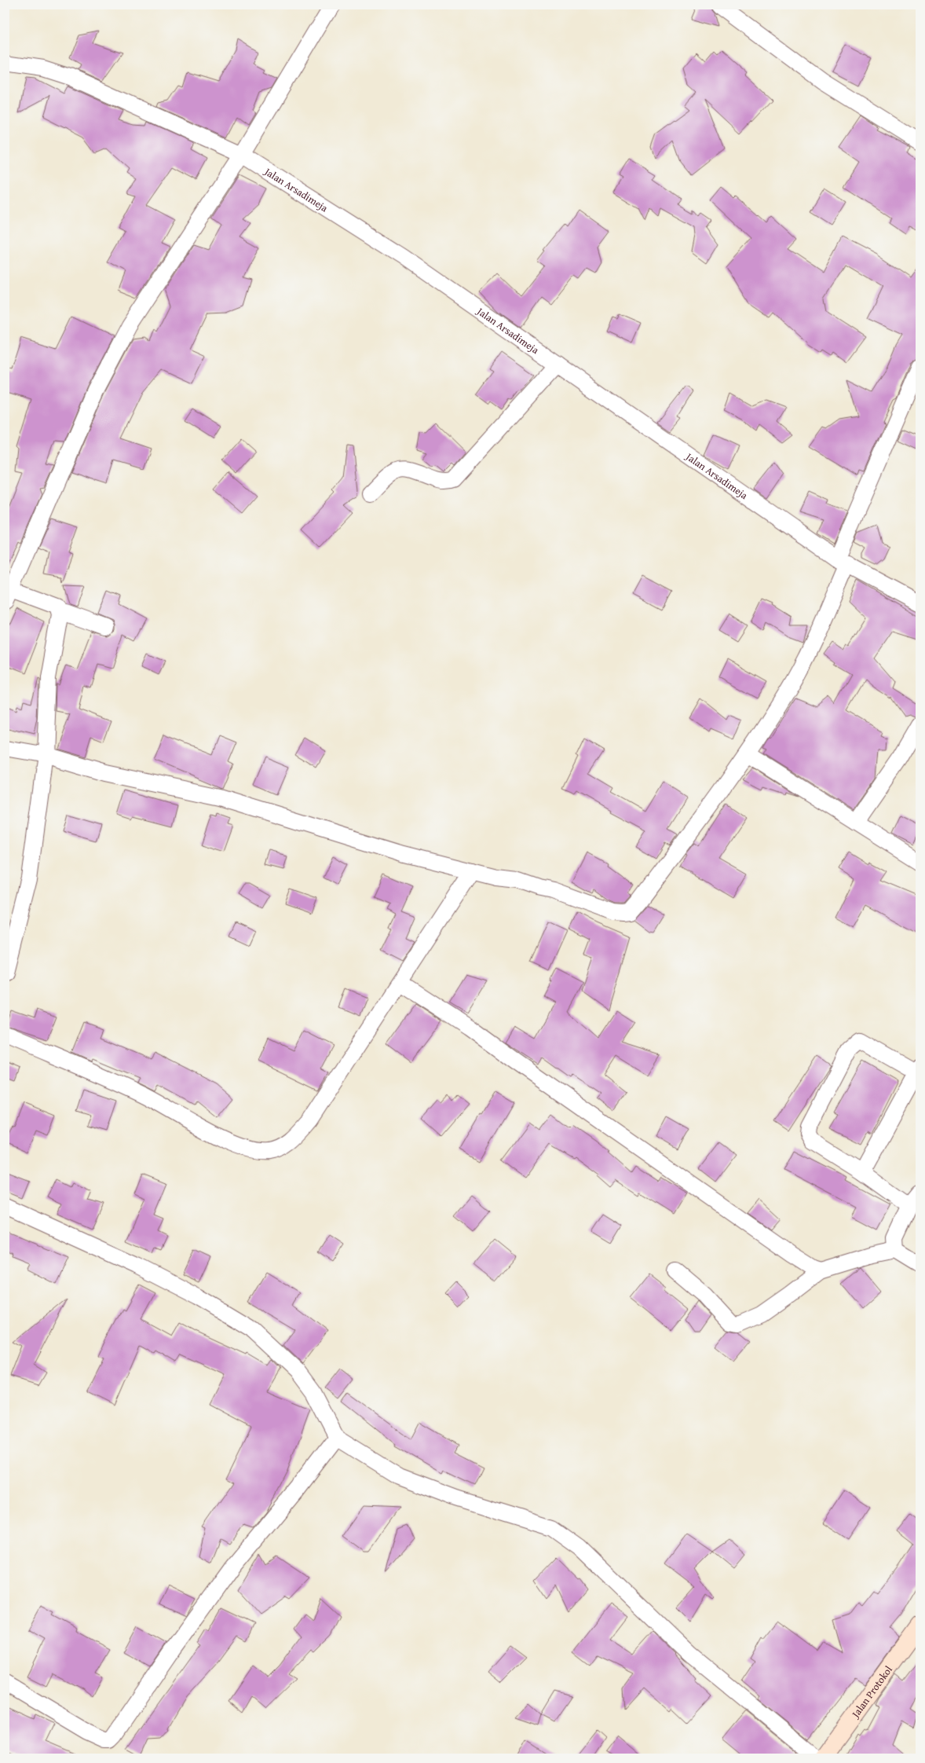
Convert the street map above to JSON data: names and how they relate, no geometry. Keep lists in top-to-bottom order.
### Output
{
  "streets": {
    "street": ["Jalan Arsadimeja", "Jalan Protokol"]
  }
}
